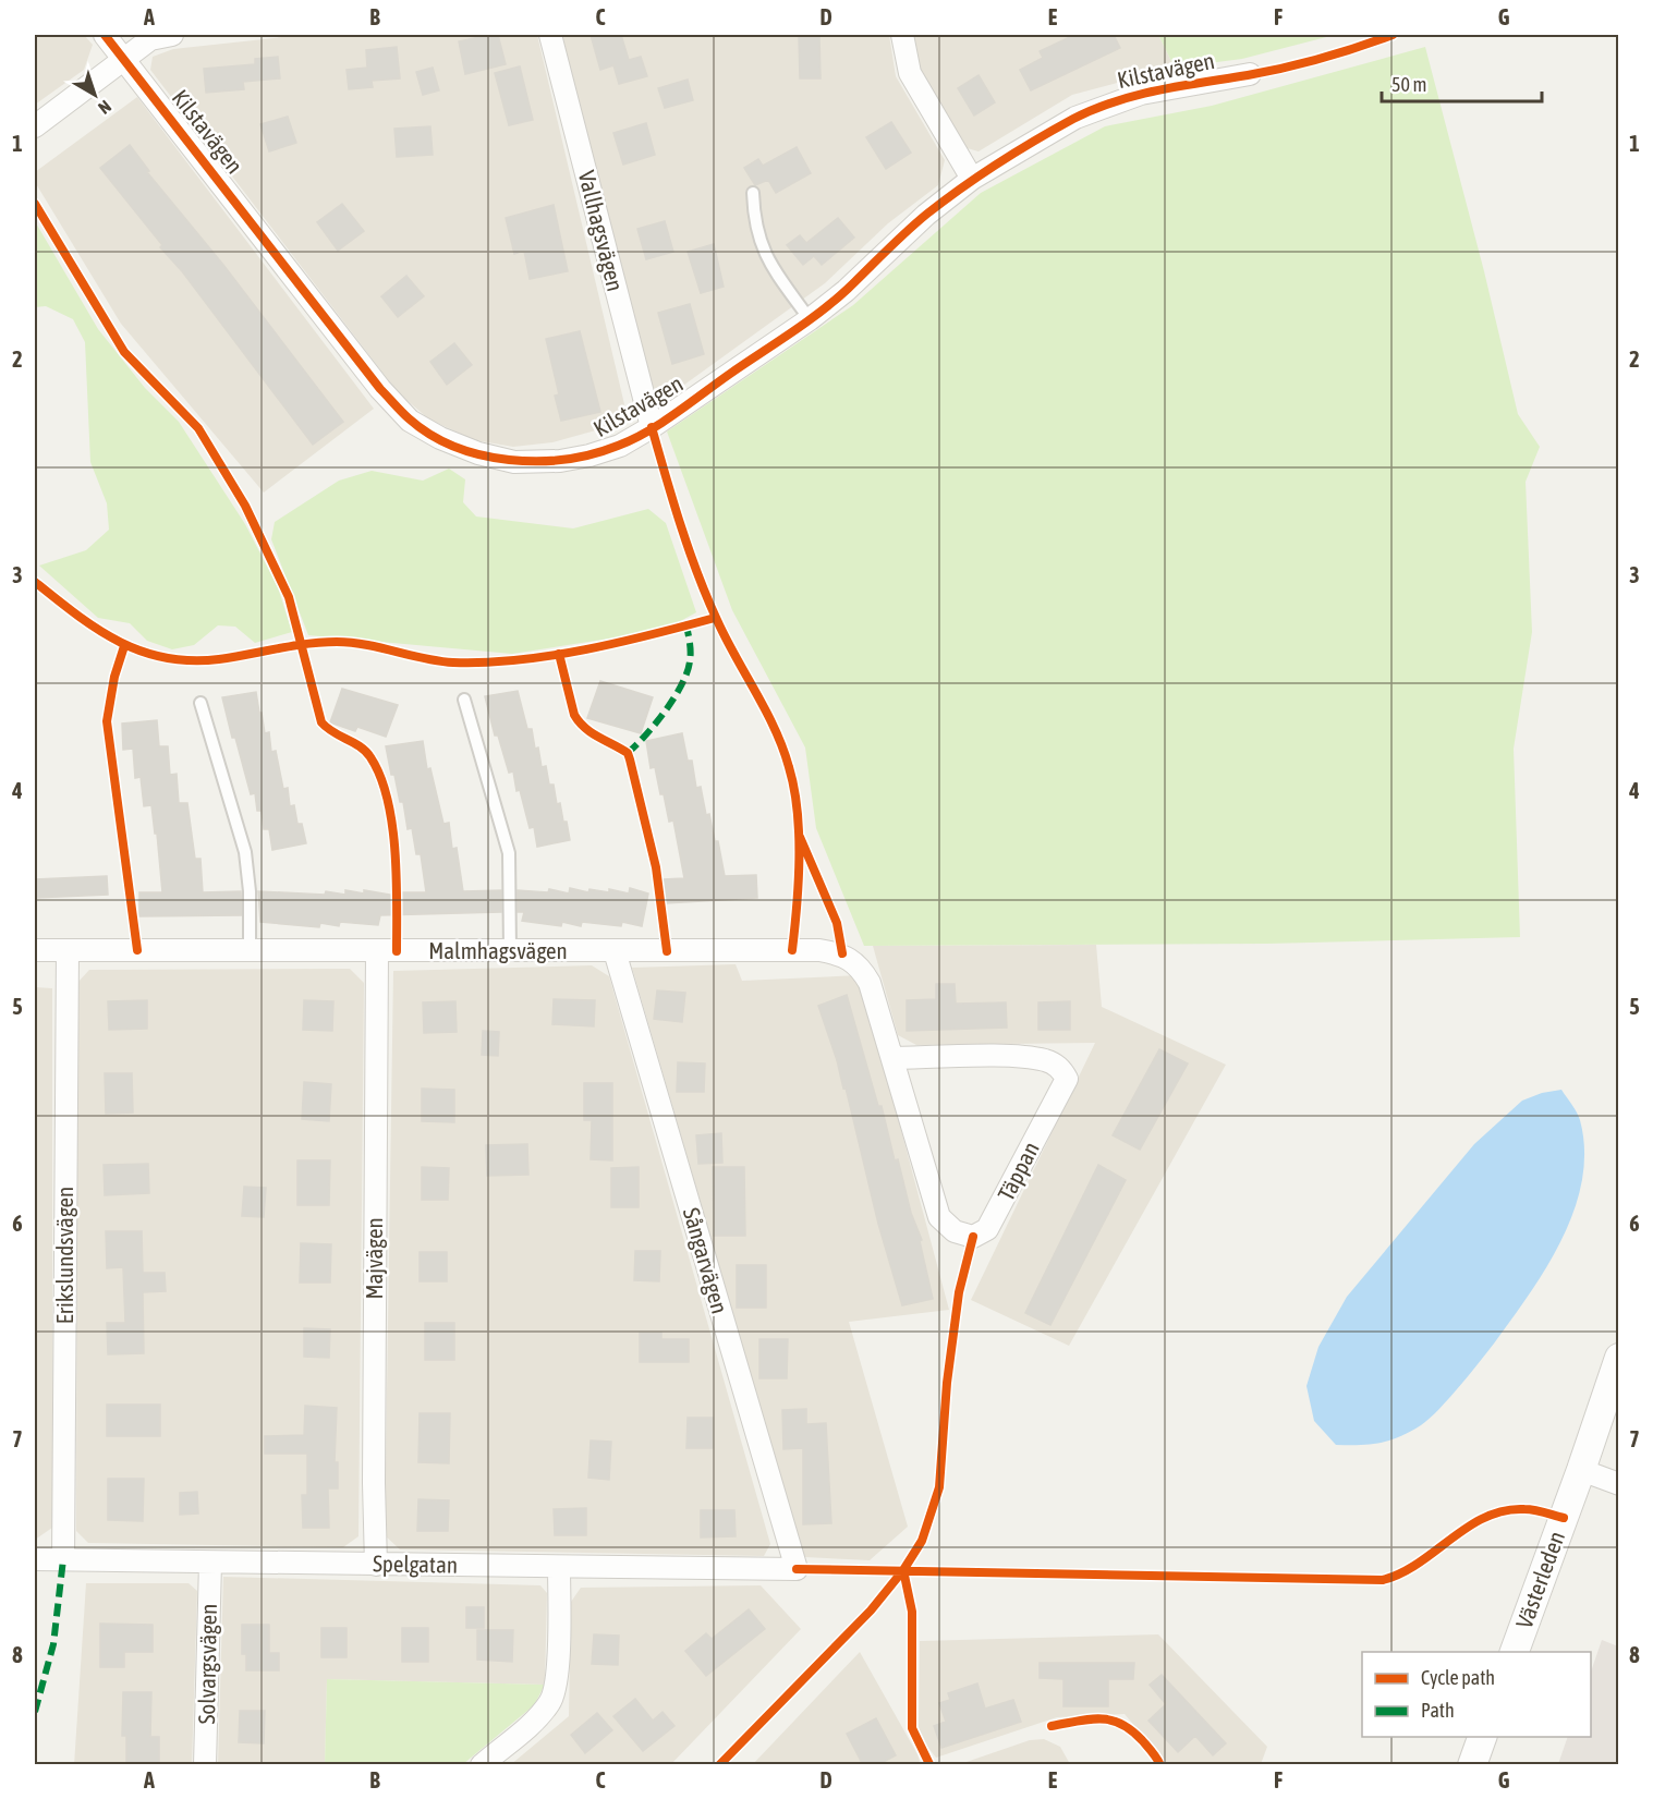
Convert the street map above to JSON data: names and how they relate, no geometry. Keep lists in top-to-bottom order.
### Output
{
  "streets": {
    "street": [
      "Kilstavägen",
      "Vallhagsvägen",
      "Malmhagsvägen",
      "Täppan",
      "Erikslundsvägen",
      "Majvägen",
      "Sångarvägen",
      "Spelgatan",
      "Västerleden",
      "Solvargsvägen"
    ]
  },
  "crossings": [
    ["Kilstavägen", "Vallhagsvägen"],
    ["Malmhagsvägen", "Täppan"],
    ["Malmhagsvägen", "Erikslundsvägen"],
    ["Malmhagsvägen", "Majvägen"],
    ["Malmhagsvägen", "Sångarvägen"],
    ["Erikslundsvägen", "Spelgatan"],
    ["Majvägen", "Spelgatan"],
    ["Sångarvägen", "Spelgatan"],
    ["Spelgatan", "Solvargsvägen"]
  ],
  "legend": ["Cycle path", "Path"],
  "scale_bar": "50 m",
  "north": "bottom right",
  "grid": {
    "columns": [
      "A",
      "B",
      "C",
      "D",
      "E",
      "F",
      "G"
    ],
    "rows": [
      "1",
      "2",
      "3",
      "4",
      "5",
      "6",
      "7",
      "8"
    ]
  }
}
